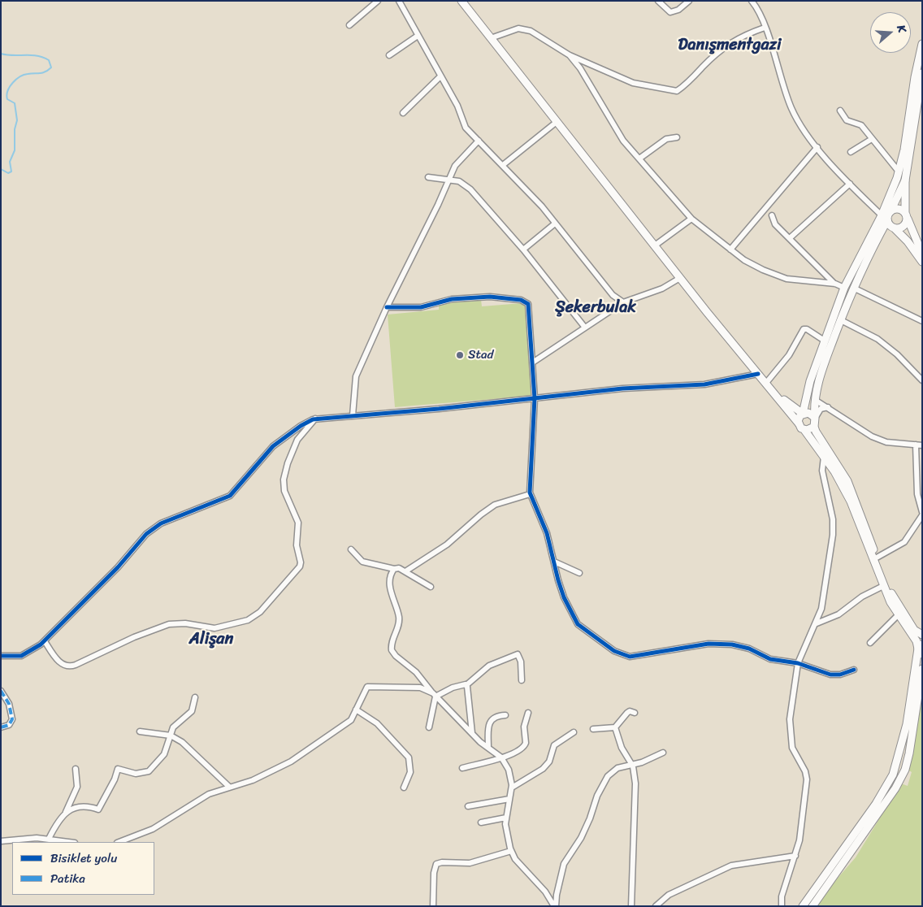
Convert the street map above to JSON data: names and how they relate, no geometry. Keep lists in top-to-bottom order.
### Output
{
  "districts": ["Danışmentgazi", "Şekerbulak", "Alişan"],
  "places": ["Stad"],
  "legend": ["Bisiklet yolu", "Patika"],
  "north": "right"
}
